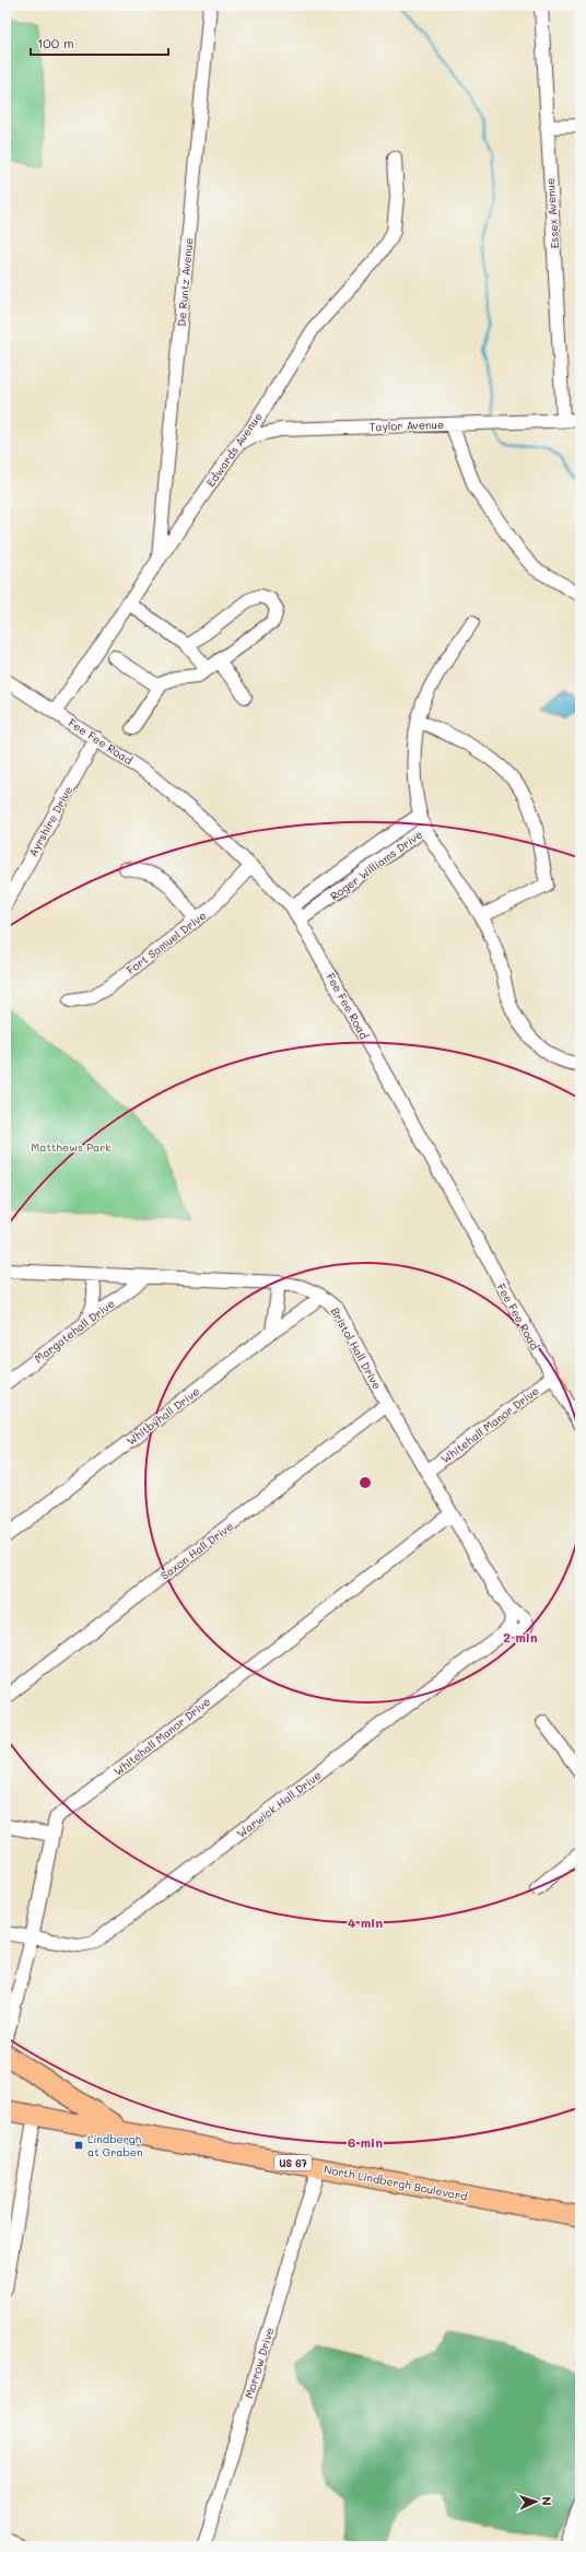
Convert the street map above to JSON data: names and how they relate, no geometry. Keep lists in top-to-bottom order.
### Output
{
  "streets": {
    "highway": ["US 67", "North Lindbergh Boulevard"],
    "street": [
      "Essex Avenue",
      "De Runtz Avenue",
      "Taylor Avenue",
      "Edwards Avenue",
      "Fee Fee Road",
      "Ayrshire Drive",
      "Roger Williams Drive",
      "Fort Samuel Drive",
      "Margatehall Drive",
      "Bristol Hall Drive",
      "Whitbyhall Drive",
      "Whitehall Manor Drive",
      "Saxon Hall Drive",
      "Warwick Hall Drive",
      "Morrow Drive"
    ]
  },
  "crossings": [
    ["Essex Avenue", "Taylor Avenue"],
    ["De Runtz Avenue", "Edwards Avenue"],
    ["Taylor Avenue", "Edwards Avenue"],
    ["Edwards Avenue", "Fee Fee Road"],
    ["Fee Fee Road", "Ayrshire Drive"],
    ["Fee Fee Road", "Roger Williams Drive"],
    ["Fee Fee Road", "Fort Samuel Drive"],
    ["Fee Fee Road", "Whitehall Manor Drive"],
    ["Margatehall Drive", "Bristol Hall Drive"],
    ["Bristol Hall Drive", "Whitbyhall Drive"],
    ["Bristol Hall Drive", "Whitehall Manor Drive"],
    ["Bristol Hall Drive", "Saxon Hall Drive"],
    ["Bristol Hall Drive", "Warwick Hall Drive"],
    ["Whitehall Manor Drive", "Warwick Hall Drive"],
    ["North Lindbergh Boulevard", "Morrow Drive"]
  ],
  "parks": ["Matthews Park"],
  "places": {
    "transit": ["Lindbergh at Graben"]
  },
  "scale_bar": "100 m",
  "north": "right",
  "rings": ["2 min", "4 min", "6 min"]
}
